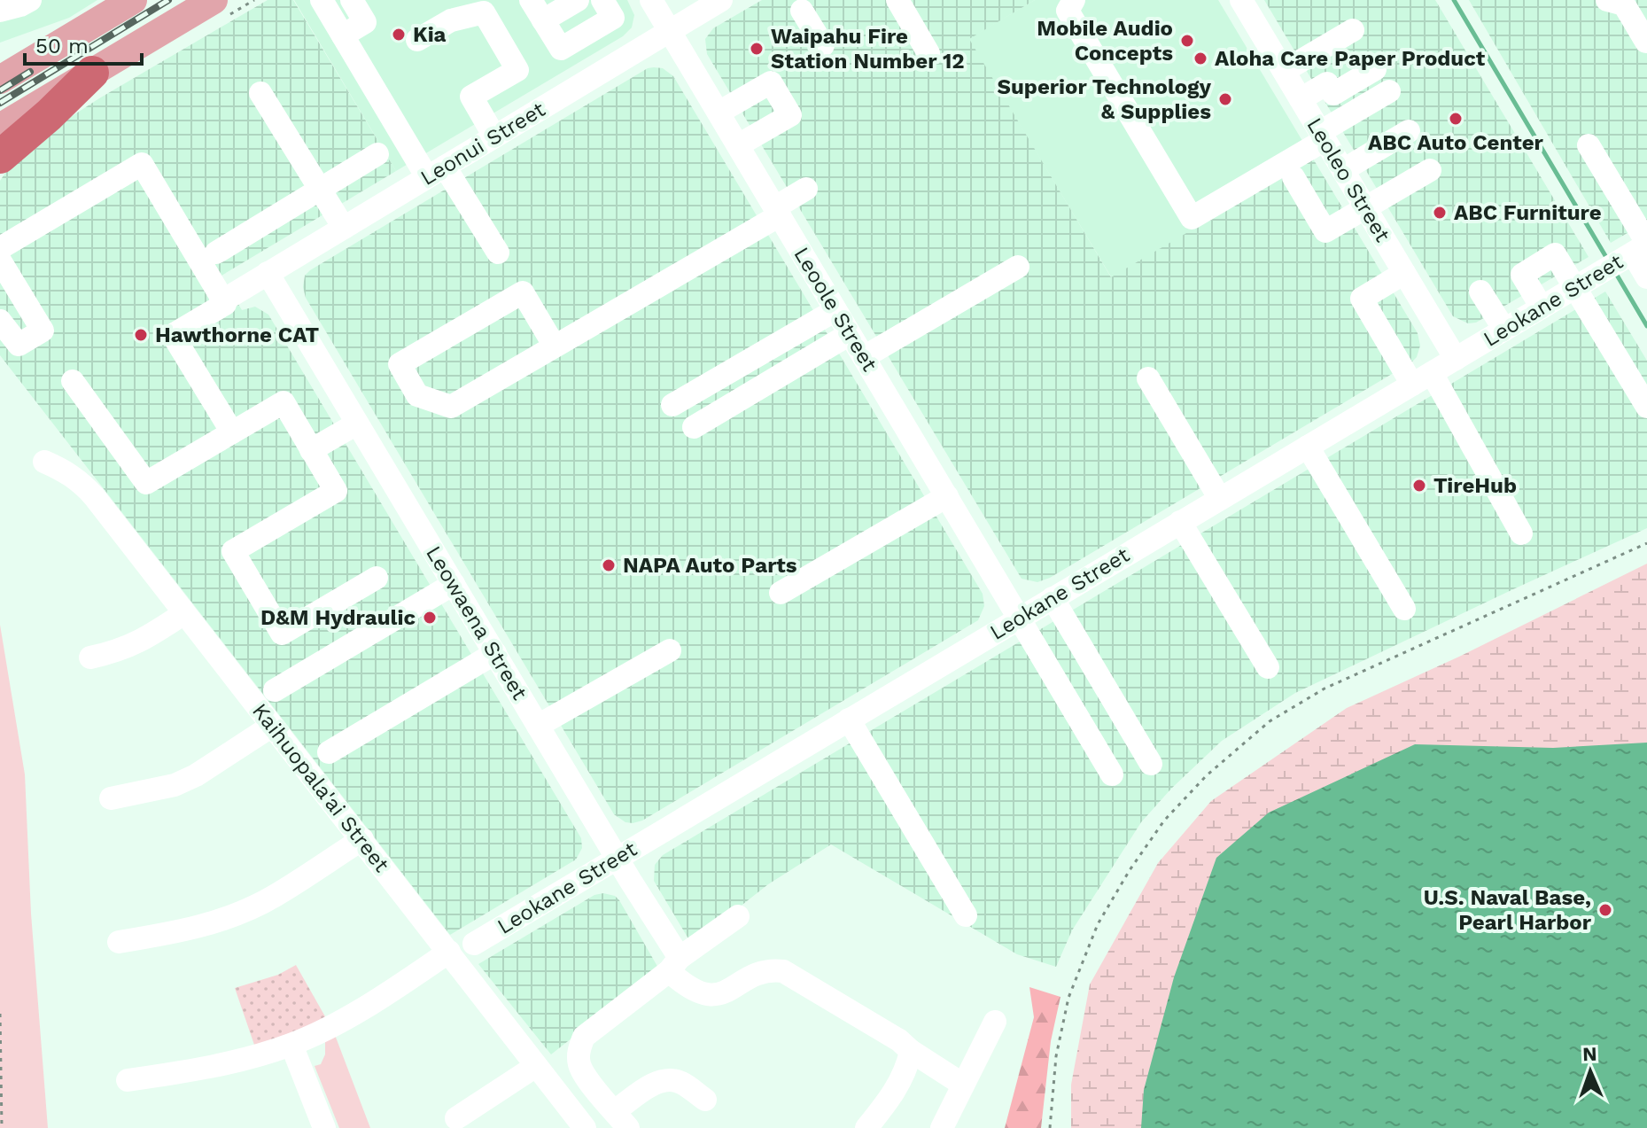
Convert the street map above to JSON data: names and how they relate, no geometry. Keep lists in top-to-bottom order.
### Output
{
  "streets": {
    "street": [
      "Leonui Street",
      "Leoleo Street",
      "Leokane Street",
      "Leoole Street",
      "Leowaena Street",
      "Kaihuopala'ai Street"
    ]
  },
  "crossings": [
    ["Leonui Street", "Leoole Street"],
    ["Leonui Street", "Leowaena Street"],
    ["Leoleo Street", "Leokane Street"],
    ["Leokane Street", "Leoole Street"],
    ["Leokane Street", "Leowaena Street"]
  ],
  "places": [
    "Kia",
    "Mobile Audio Concepts",
    "Waipahu Fire Station Number 12",
    "Aloha Care Paper Product",
    "Superior Technology & Supplies",
    "ABC Auto Center",
    "ABC Furniture",
    "Hawthorne CAT",
    "TireHub",
    "NAPA Auto Parts",
    "D&M Hydraulic",
    "U.S. Naval Base, Pearl Harbor"
  ],
  "scale_bar": "50 m",
  "north": "top"
}
